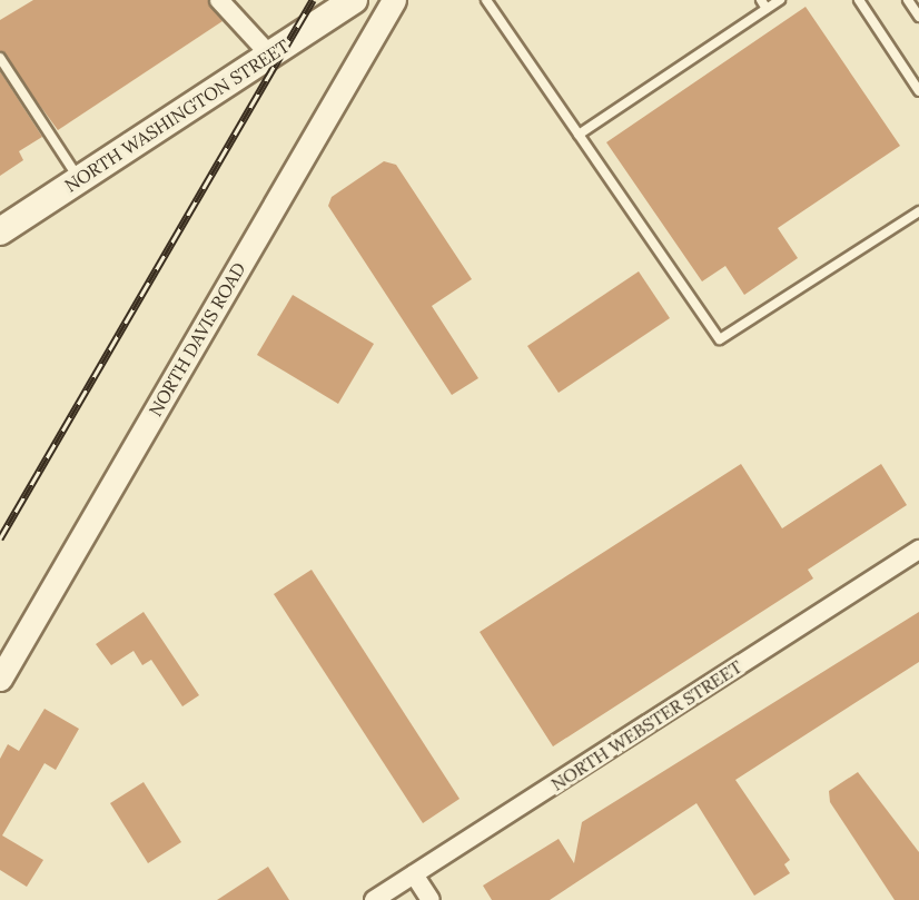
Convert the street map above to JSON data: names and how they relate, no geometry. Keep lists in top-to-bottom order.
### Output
{
  "streets": {
    "main road": ["NORTH WASHINGTON STREET"],
    "street": ["NORTH DAVIS ROAD", "NORTH WEBSTER STREET"]
  }
}
